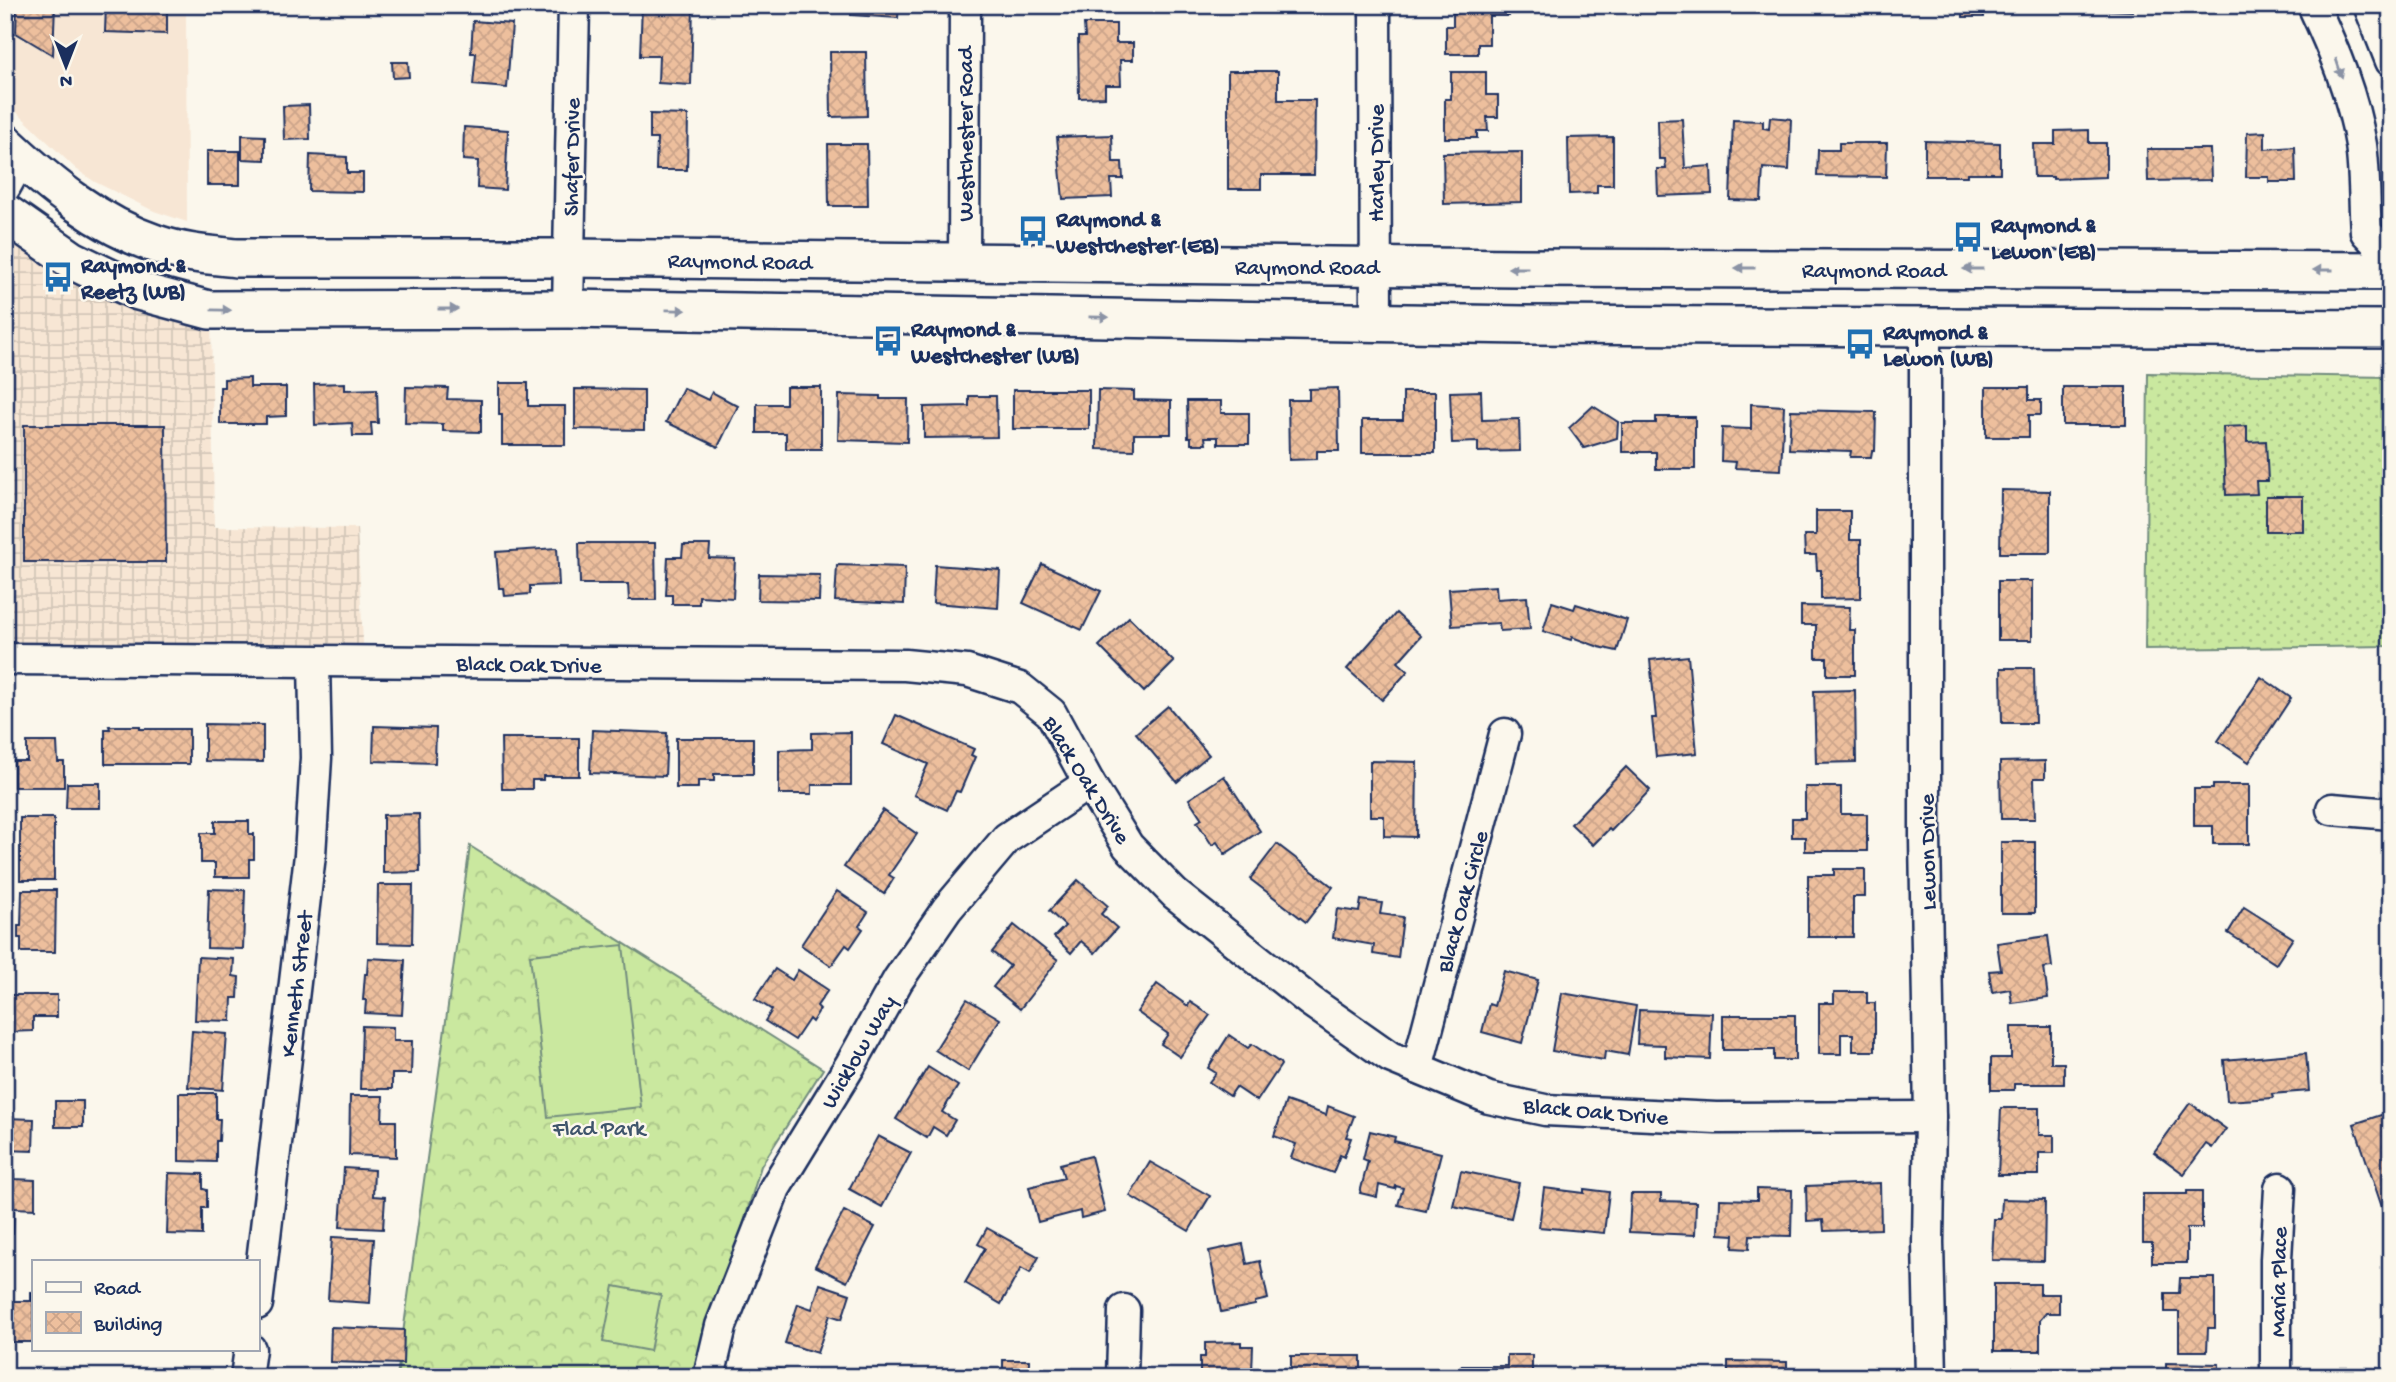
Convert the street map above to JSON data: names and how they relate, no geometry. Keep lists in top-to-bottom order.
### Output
{
  "streets": {
    "main road": ["Raymond Road"],
    "street": [
      "Westchester Road",
      "Shafer Drive",
      "Harley Drive",
      "Black Oak Drive",
      "Lewon Drive",
      "Black Oak Circle",
      "Kenneth Street",
      "Wicklow Way",
      "Maria Place"
    ]
  },
  "crossings": [
    ["Westchester Road", "Raymond Road"],
    ["Shafer Drive", "Raymond Road"],
    ["Harley Drive", "Raymond Road"],
    ["Black Oak Drive", "Lewon Drive"],
    ["Black Oak Drive", "Black Oak Circle"],
    ["Black Oak Drive", "Kenneth Street"],
    ["Black Oak Drive", "Wicklow Way"]
  ],
  "parks": ["Flad Park"],
  "places": {
    "bus stop": [
      "Raymond & Westchester (EB)",
      "Raymond & Lewon (EB)",
      "Raymond & Reetz (WB)",
      "Raymond & Westchester (WB)",
      "Raymond & Lewon (WB)"
    ]
  },
  "legend": ["Road", "Building"],
  "north": "bottom"
}
